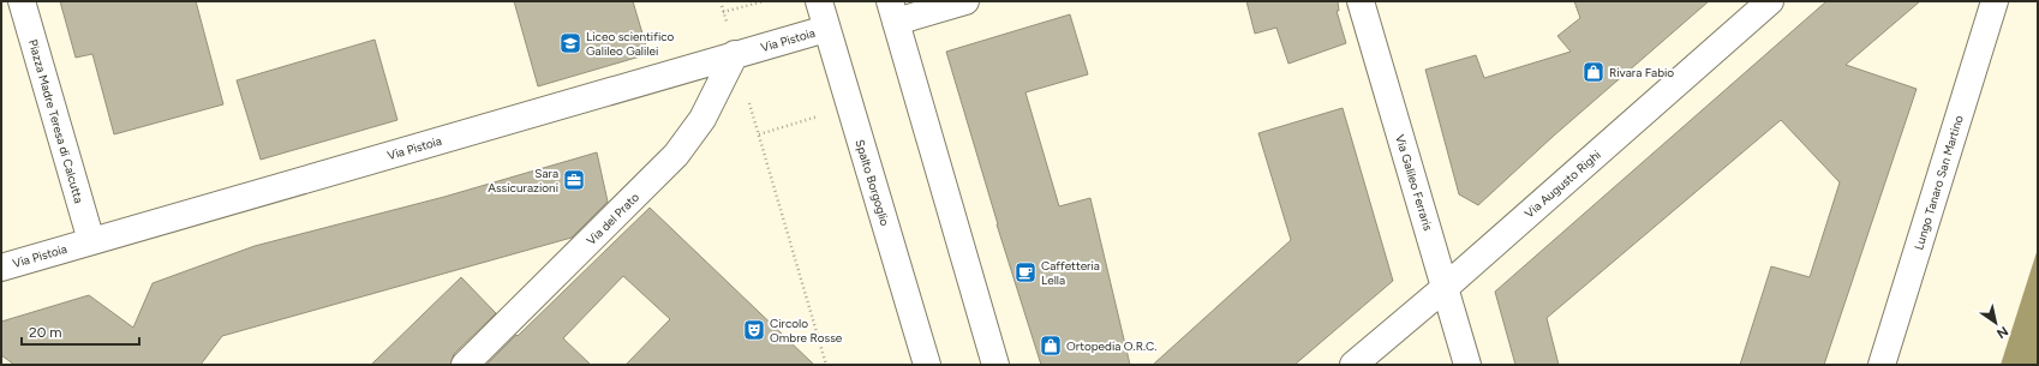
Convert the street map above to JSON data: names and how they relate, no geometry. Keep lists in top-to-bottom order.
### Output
{
  "streets": {
    "street": [
      "Via Pistoia",
      "Piazza Madre Teresa di Calcutta",
      "Spalto Borgoglio",
      "Via Galileo Ferraris",
      "Lungo Tanaro San Martino",
      "Via Augusto Righi",
      "Via del Prato"
    ]
  },
  "crossings": [
    ["Via Pistoia", "Piazza Madre Teresa di Calcutta"],
    ["Via Pistoia", "Spalto Borgoglio"],
    ["Via Pistoia", "Via del Prato"],
    ["Via Galileo Ferraris", "Via Augusto Righi"]
  ],
  "places": {
    "school or university": ["Liceo scientifico Galileo Galilei"],
    "shop": ["Rivara Fabio", "Ortopedia O.R.C."],
    "office": ["Sara Assicurazioni"],
    "cafe": ["Caffetteria Lella"],
    "theatre": ["Circolo Ombre Rosse"]
  },
  "scale_bar": "20 m",
  "north": "bottom right"
}
